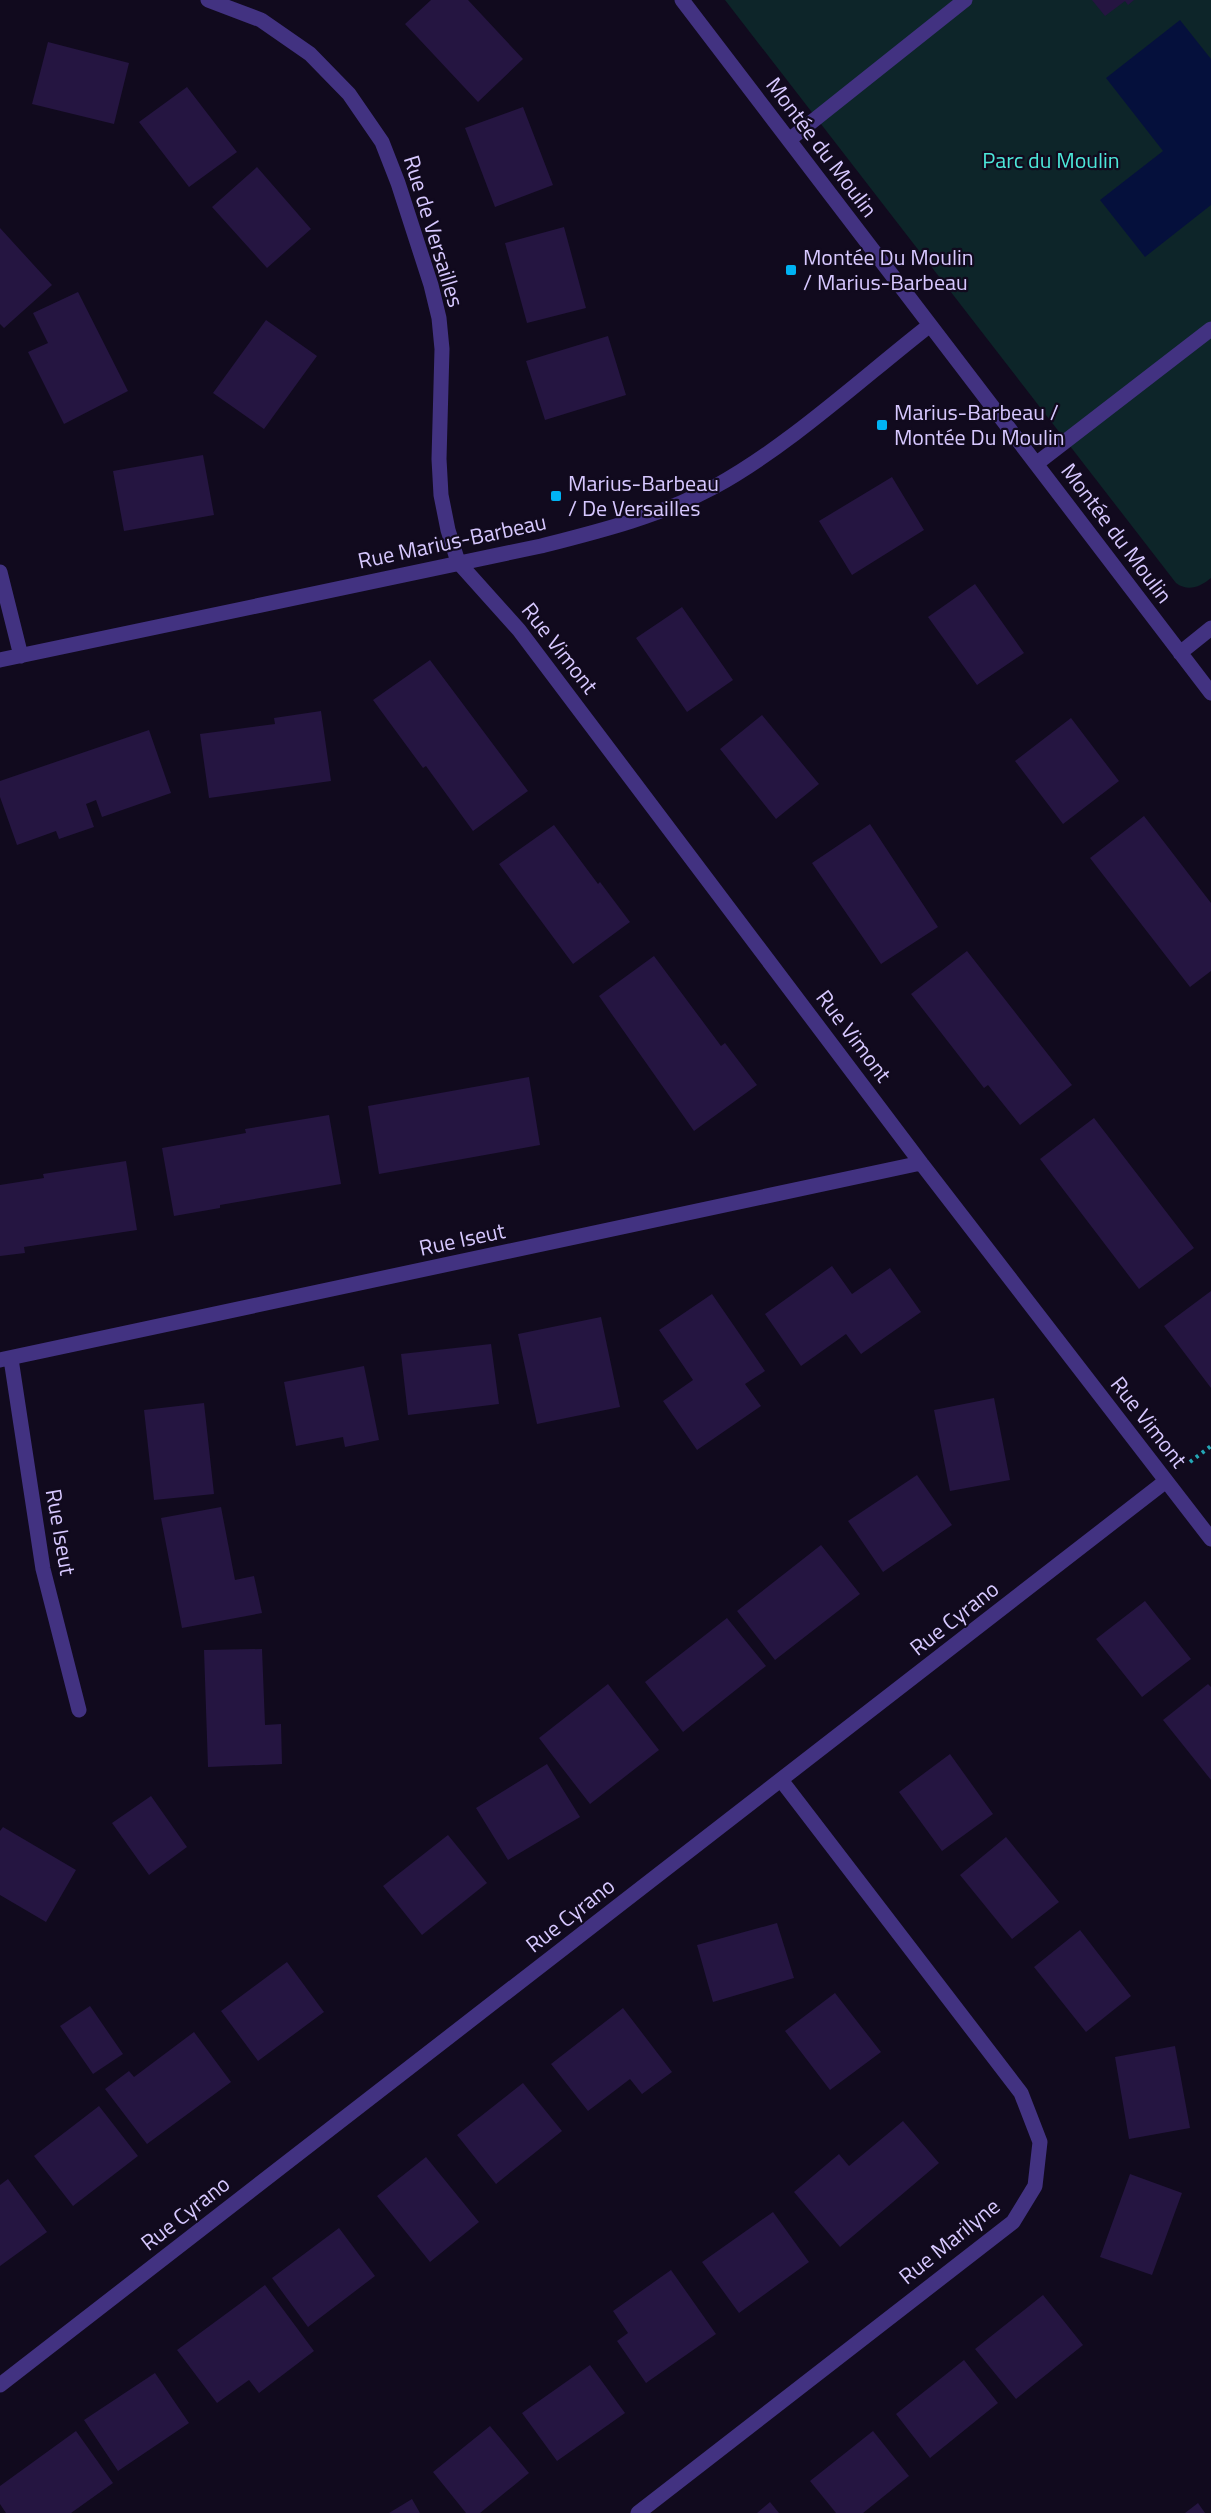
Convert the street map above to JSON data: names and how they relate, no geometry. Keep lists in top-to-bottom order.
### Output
{
  "streets": {
    "street": [
      "Montée du Moulin",
      "Rue de Versailles",
      "Rue Marius-Barbeau",
      "Rue Vimont",
      "Rue Iseut",
      "Rue Cyrano",
      "Rue Marilyne"
    ]
  },
  "crossings": [
    ["Montée du Moulin", "Rue Marius-Barbeau"],
    ["Rue de Versailles", "Rue Marius-Barbeau"],
    ["Rue de Versailles", "Rue Vimont"],
    ["Rue Marius-Barbeau", "Rue Vimont"],
    ["Rue Vimont", "Rue Iseut"],
    ["Rue Vimont", "Rue Cyrano"],
    ["Rue Cyrano", "Rue Marilyne"]
  ],
  "parks": ["Parc du Moulin"],
  "places": {
    "transit": ["Montée Du Moulin / Marius-Barbeau", "Marius-Barbeau / Montée Du Moulin", "Marius-Barbeau / De Versailles"]
  }
}
